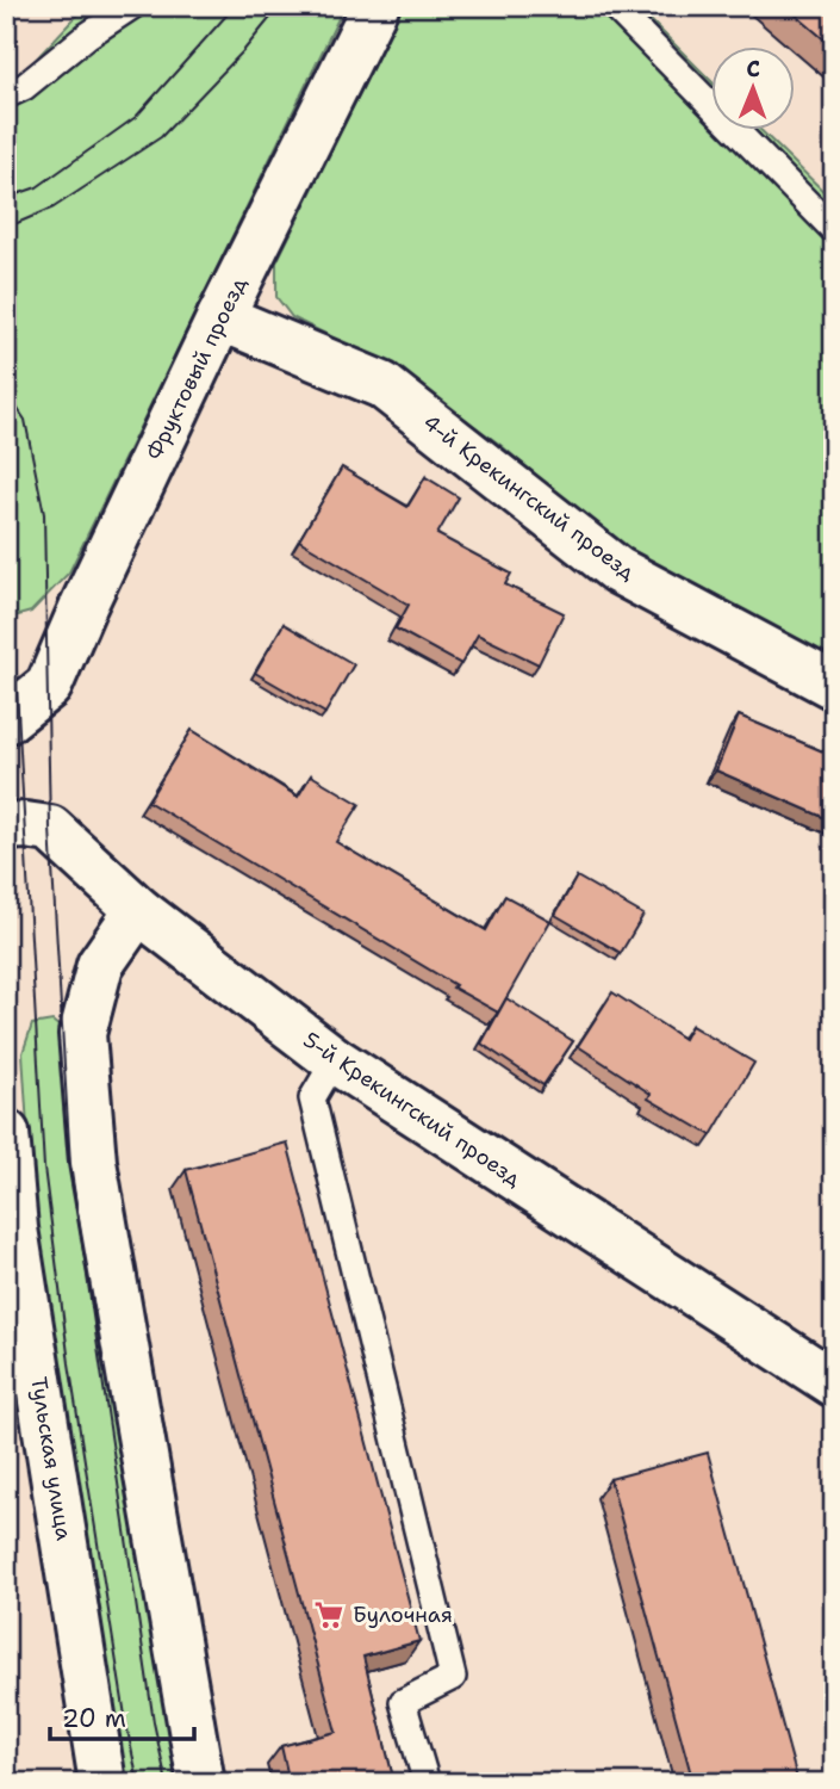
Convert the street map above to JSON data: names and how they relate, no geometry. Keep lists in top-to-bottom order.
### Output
{
  "streets": {
    "street": [
      "Фруктовый проезд",
      "4-й Крекингский проезд",
      "5-й Крекингский проезд",
      "Тульская улица"
    ]
  },
  "crossings": [
    ["Фруктовый проезд", "4-й Крекингский проезд"]
  ],
  "places": {
    "supermarket": ["Булочная"]
  },
  "scale_bar": "20 m",
  "north": "top"
}
